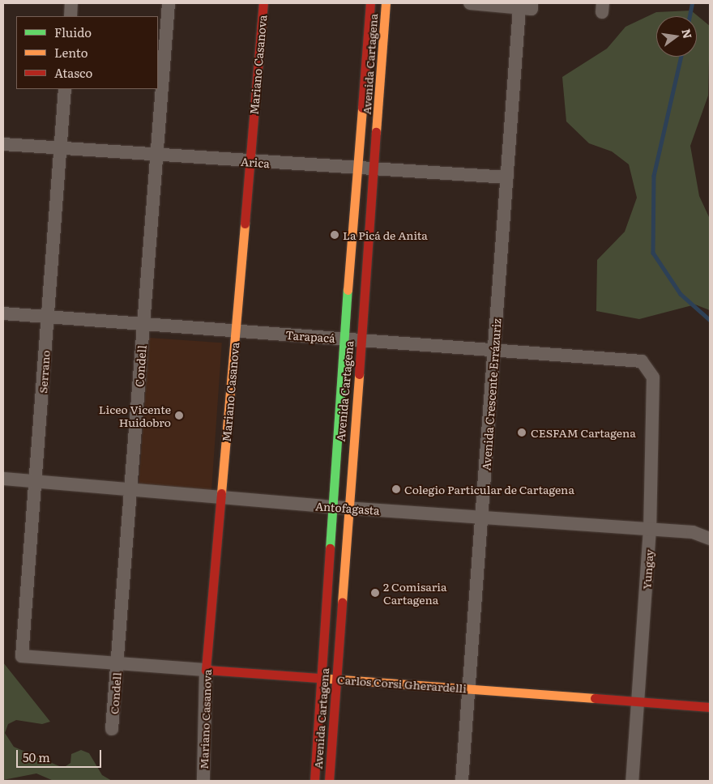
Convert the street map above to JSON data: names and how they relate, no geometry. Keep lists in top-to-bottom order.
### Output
{
  "streets": {
    "main road": ["Avenida Cartagena", "Mariano Casanova", "Carlos Corsi Gherardelli"],
    "street": [
      "Arica",
      "Tarapacá",
      "Condell",
      "Serrano",
      "Avenida Crescente Errázuriz",
      "Antofagasta",
      "Yungay"
    ]
  },
  "crossings": [
    ["Avenida Cartagena", "Arica"],
    ["Avenida Cartagena", "Tarapacá"],
    ["Avenida Cartagena", "Antofagasta"],
    ["Avenida Cartagena", "Carlos Corsi Gherardelli"],
    ["Mariano Casanova", "Arica"],
    ["Mariano Casanova", "Tarapacá"],
    ["Mariano Casanova", "Antofagasta"],
    ["Mariano Casanova", "Carlos Corsi Gherardelli"],
    ["Arica", "Condell"],
    ["Arica", "Serrano"],
    ["Arica", "Avenida Crescente Errázuriz"],
    ["Tarapacá", "Condell"],
    ["Tarapacá", "Serrano"],
    ["Tarapacá", "Avenida Crescente Errázuriz"],
    ["Tarapacá", "Yungay"],
    ["Condell", "Antofagasta"],
    ["Condell", "Carlos Corsi Gherardelli"],
    ["Serrano", "Antofagasta"],
    ["Serrano", "Carlos Corsi Gherardelli"],
    ["Avenida Crescente Errázuriz", "Antofagasta"],
    ["Avenida Crescente Errázuriz", "Carlos Corsi Gherardelli"],
    ["Antofagasta", "Yungay"],
    ["Yungay", "Carlos Corsi Gherardelli"]
  ],
  "places": [
    "La Picá de Anita",
    "Liceo Vicente Huidobro",
    "CESFAM Cartagena",
    "Colegio Particular de Cartagena",
    "2 Comisaria Cartagena"
  ],
  "legend": ["Fluido", "Lento", "Atasco"],
  "scale_bar": "50 m",
  "north": "right"
}
